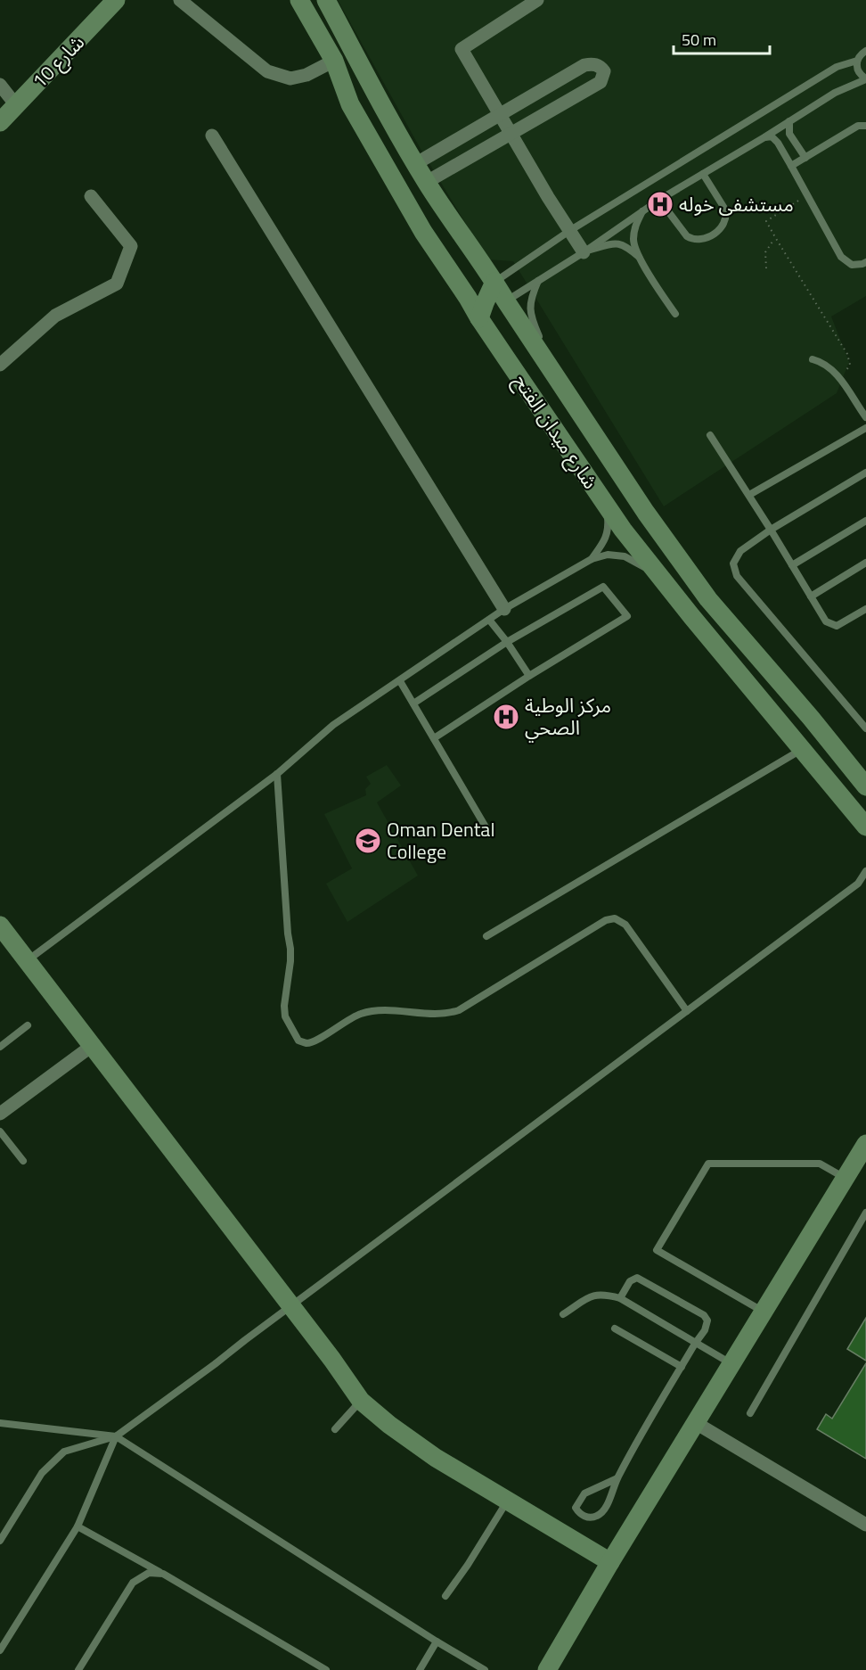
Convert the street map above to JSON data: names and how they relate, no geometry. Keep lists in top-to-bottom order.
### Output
{
  "streets": {
    "main road": ["شارع 10", "شارع ميدان الفتح"]
  },
  "places": {
    "hospital": ["مستشفى خوله", "مركز الوطية الصحي"],
    "school or university": ["Oman Dental College"]
  },
  "scale_bar": "50 m"
}
